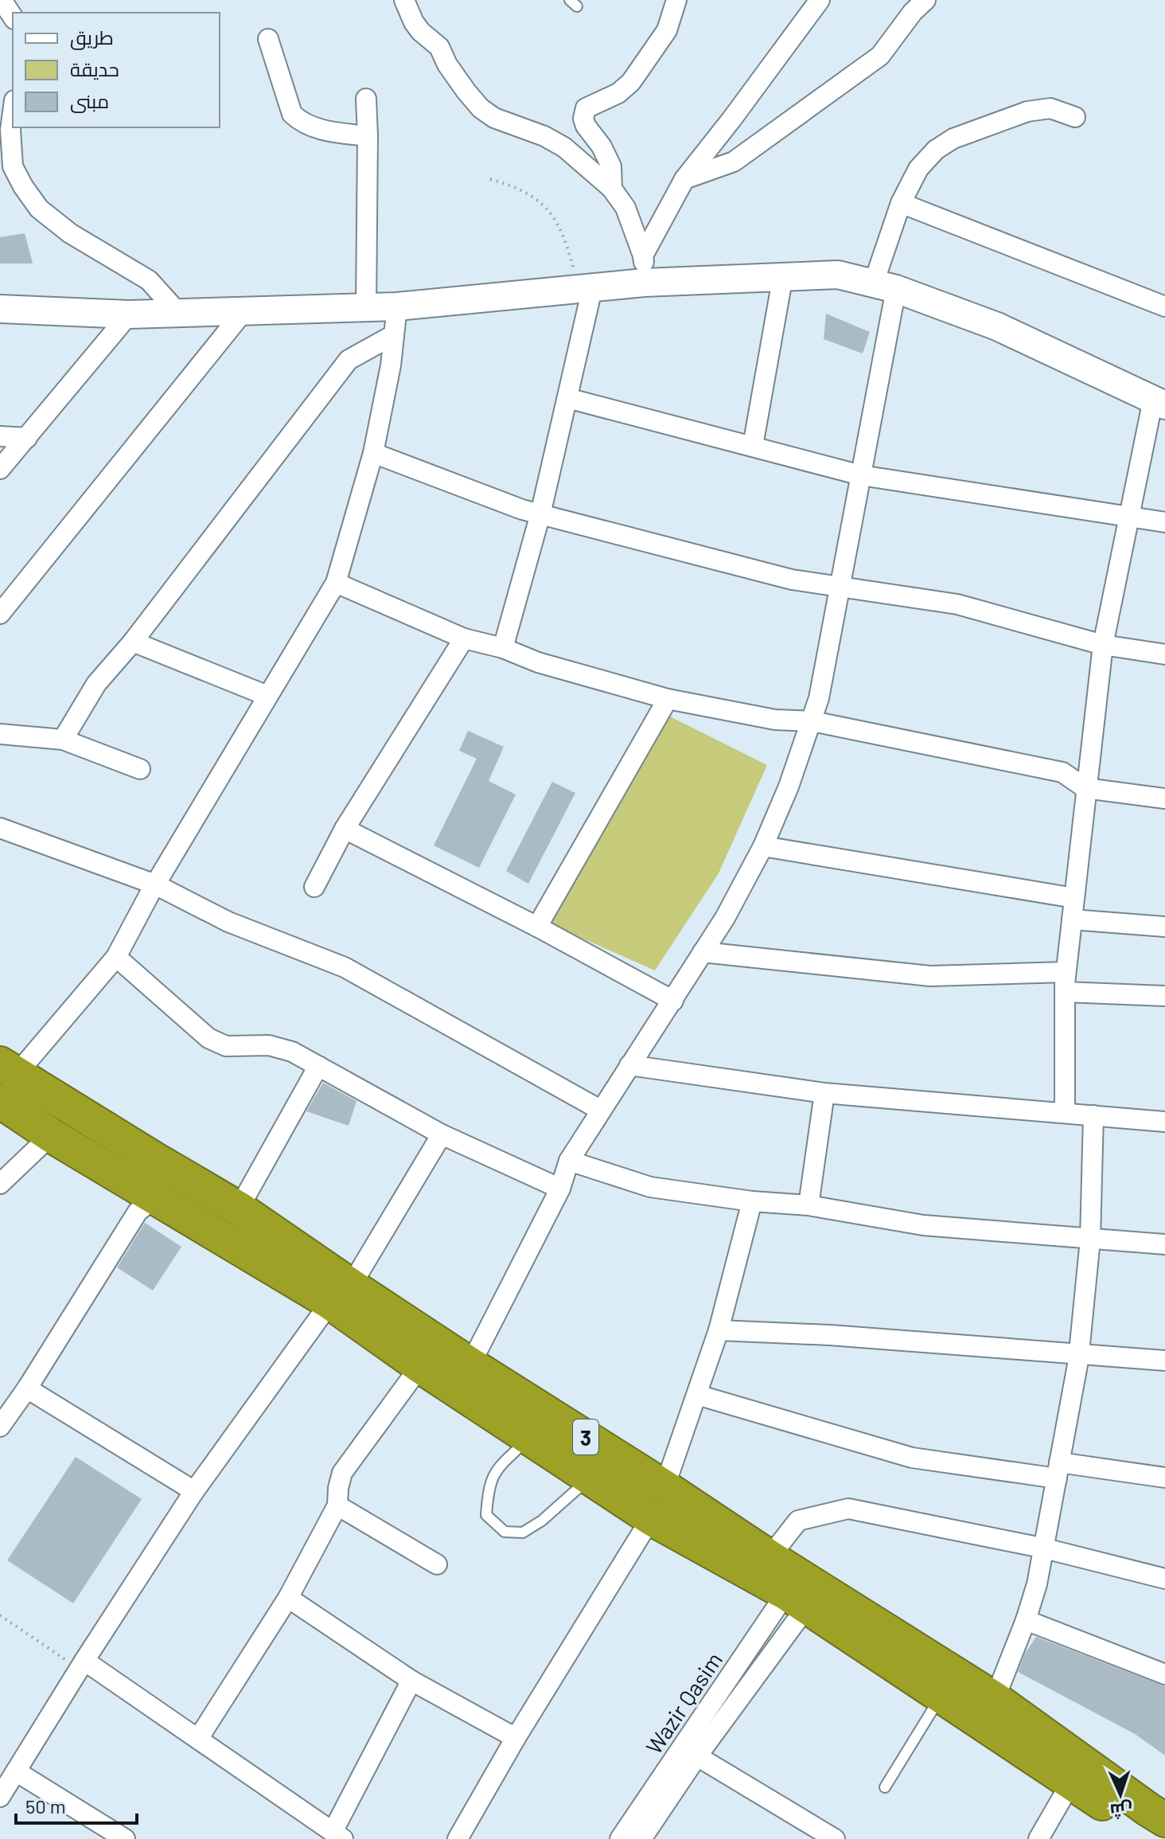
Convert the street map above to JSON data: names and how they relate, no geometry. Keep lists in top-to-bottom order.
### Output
{
  "streets": {
    "highway": ["3"],
    "street": ["Wazir Qasim"]
  },
  "crossings": [
    ["3", "Wazir Qasim"]
  ],
  "legend": ["طريق", "حديقة", "مبنى"],
  "scale_bar": "50 m",
  "north": "bottom"
}
